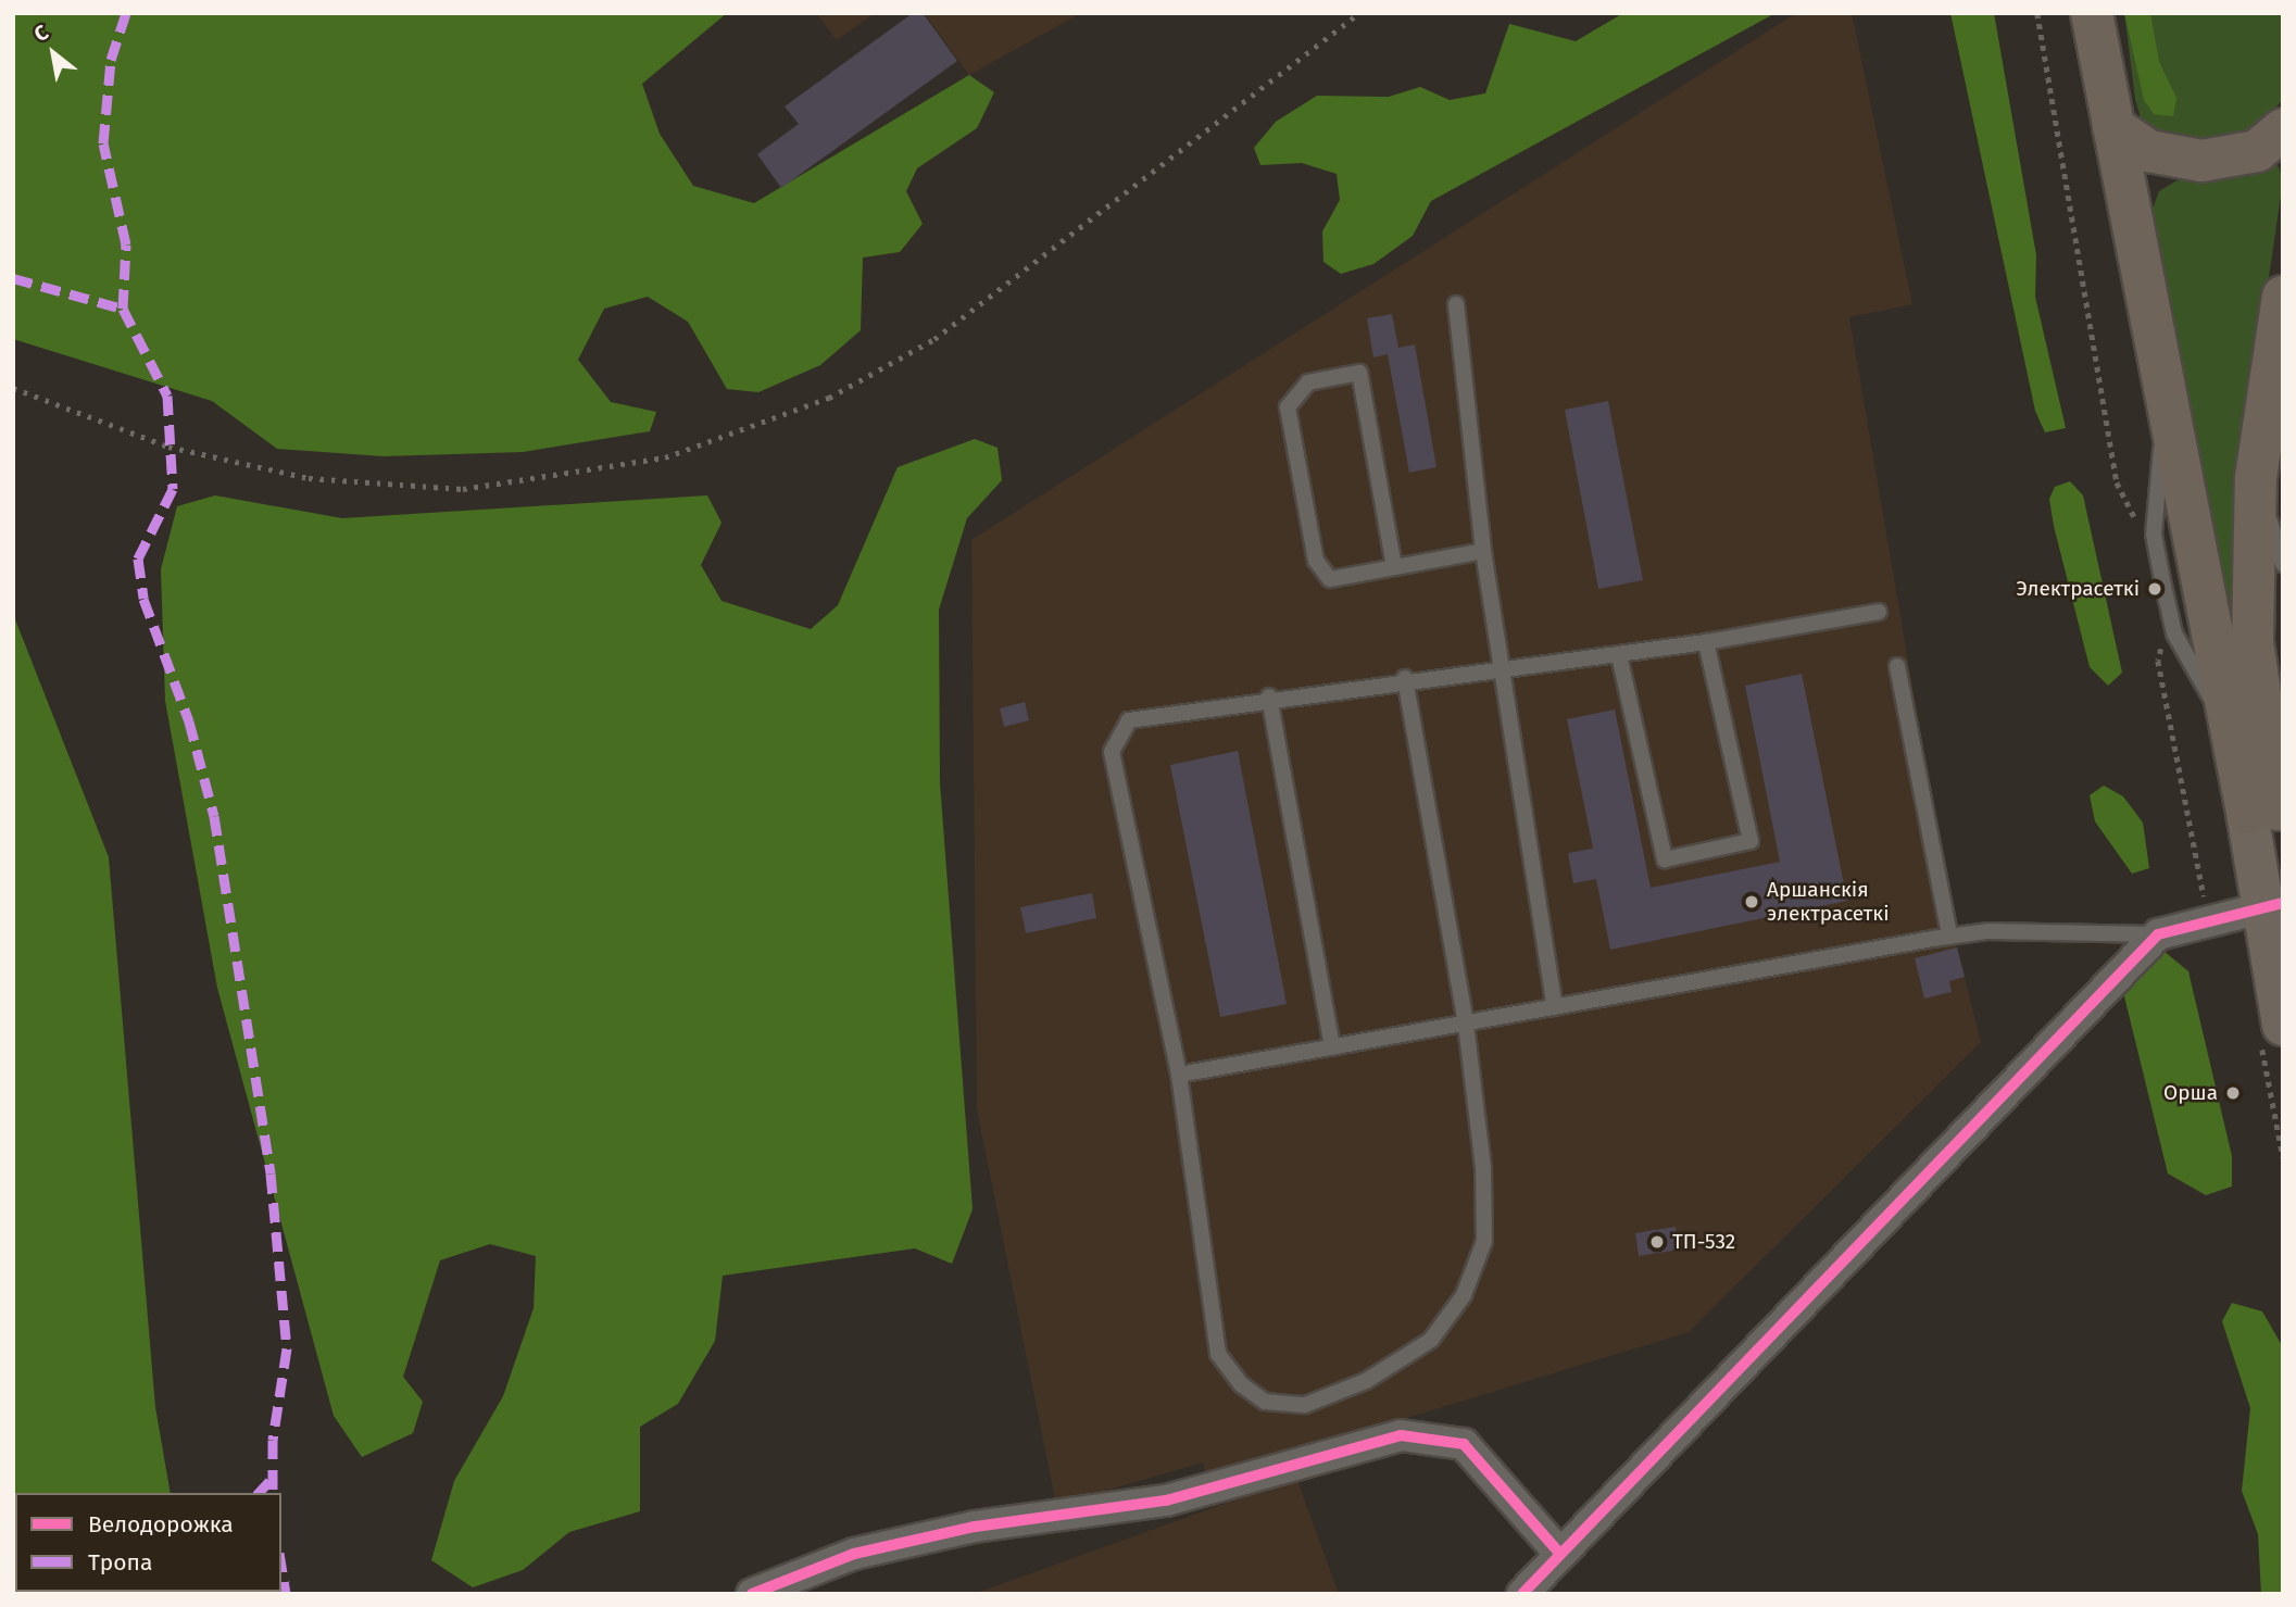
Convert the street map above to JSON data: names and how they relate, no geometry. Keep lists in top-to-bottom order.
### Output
{
  "places": [
    "Электрасеткі",
    "Аршанскія электрасеткі",
    "Орша",
    "ТП-532"
  ],
  "legend": ["Велодорожка", "Тропа"],
  "north": "top left"
}
